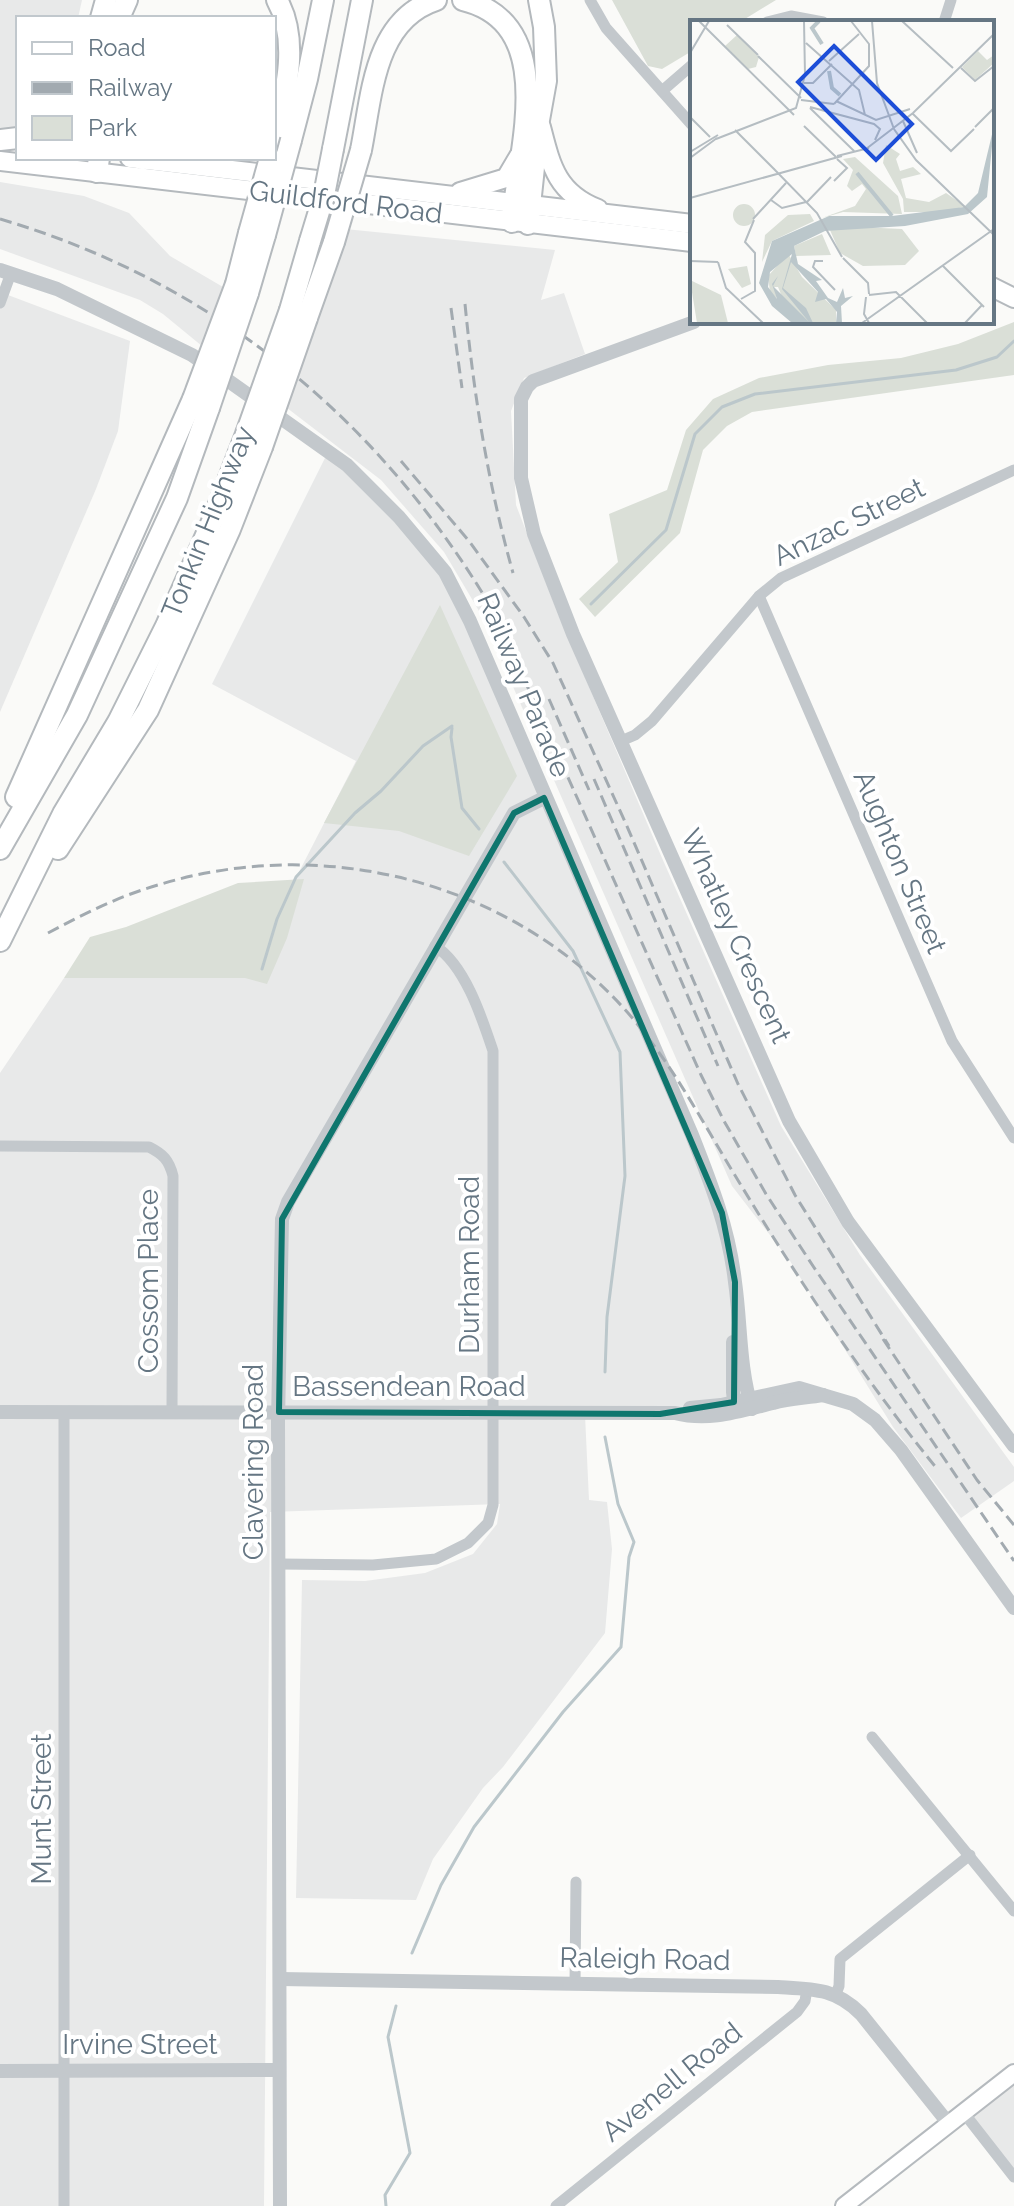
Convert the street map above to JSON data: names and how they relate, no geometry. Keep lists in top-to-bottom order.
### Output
{
  "streets": {
    "highway": ["Guildford Road", "Tonkin Highway"],
    "street": [
      "Anzac Street",
      "Railway Parade",
      "Aughton Street",
      "Whatley Crescent",
      "Durham Road",
      "Cossom Place",
      "Bassendean Road",
      "Clavering Road",
      "Munt Street",
      "Raleigh Road",
      "Irvine Street",
      "Avenell Road"
    ]
  },
  "crossings": [
    ["Anzac Street", "Aughton Street"],
    ["Anzac Street", "Whatley Crescent"],
    ["Railway Parade", "Bassendean Road"],
    ["Railway Parade", "Clavering Road"],
    ["Durham Road", "Bassendean Road"],
    ["Durham Road", "Clavering Road"],
    ["Cossom Place", "Bassendean Road"],
    ["Bassendean Road", "Clavering Road"],
    ["Bassendean Road", "Munt Street"],
    ["Clavering Road", "Raleigh Road"],
    ["Clavering Road", "Irvine Street"],
    ["Munt Street", "Irvine Street"],
    ["Raleigh Road", "Avenell Road"]
  ],
  "legend": ["Road", "Railway", "Park"]
}
